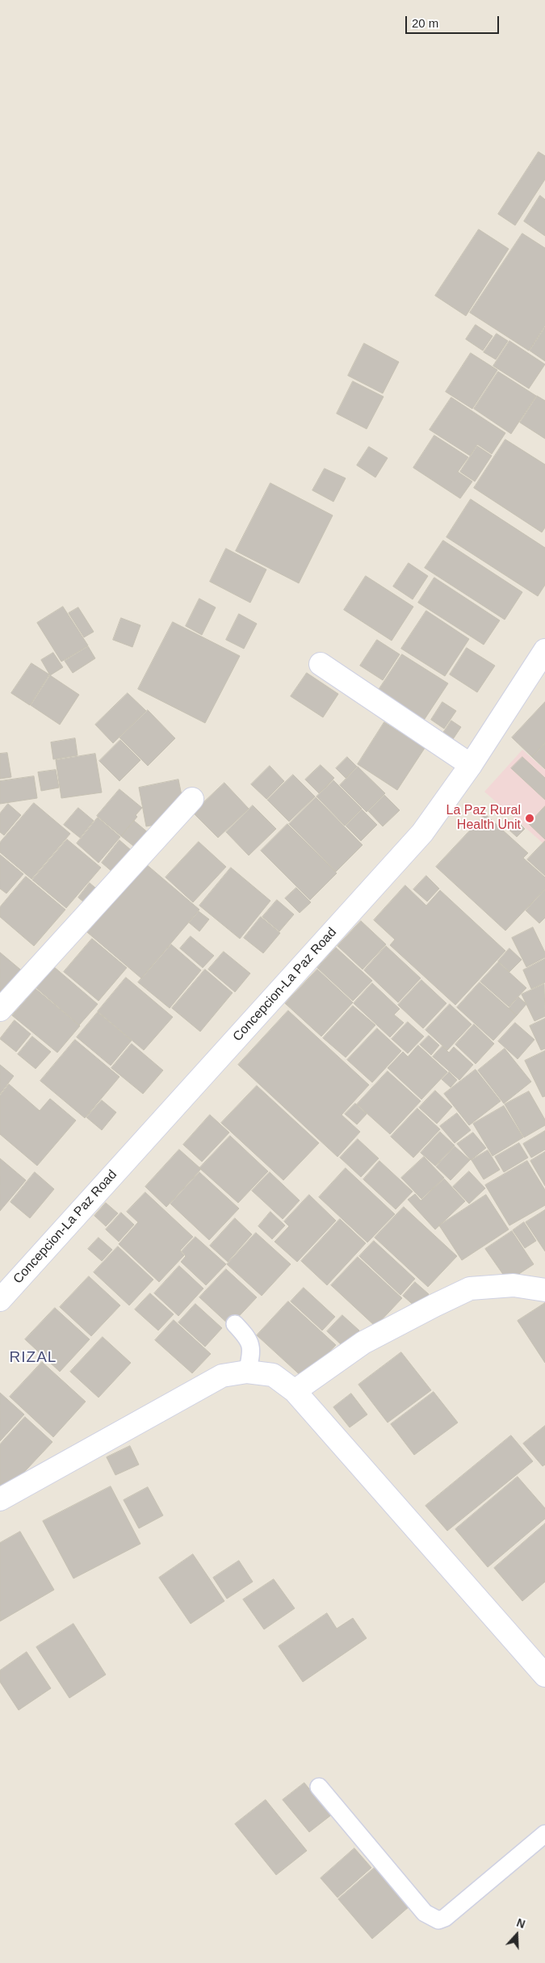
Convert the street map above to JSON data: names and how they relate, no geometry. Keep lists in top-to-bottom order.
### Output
{
  "streets": {
    "street": ["Concepcion-La Paz Road"]
  },
  "districts": ["RIZAL"],
  "places": ["La Paz Rural Health Unit"],
  "scale_bar": "20 m",
  "north": "top"
}
